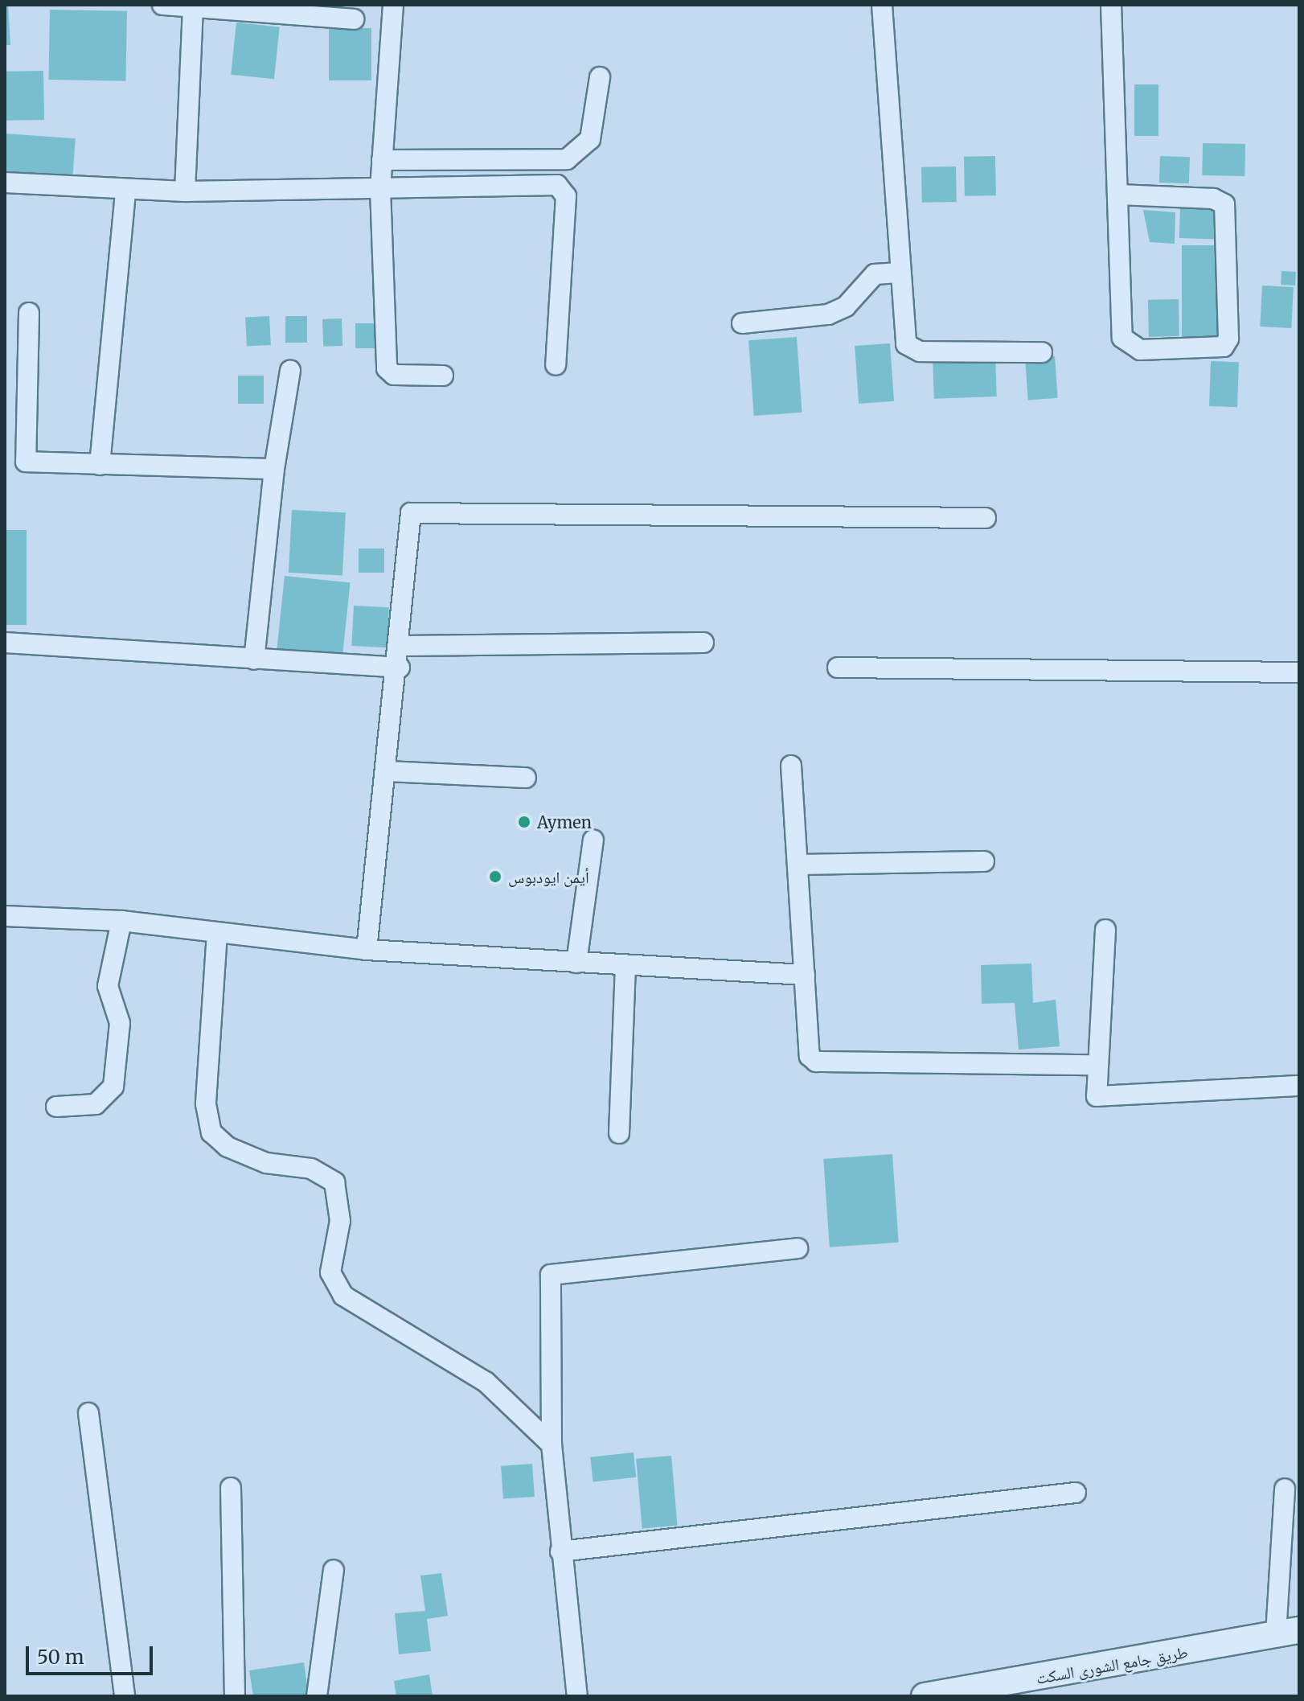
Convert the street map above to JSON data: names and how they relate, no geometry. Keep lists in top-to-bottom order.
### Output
{
  "streets": {
    "main road": ["طريق جامع الشورى السكت"]
  },
  "places": ["Aymen", "أيمن ايودبوس"],
  "scale_bar": "50 m"
}
